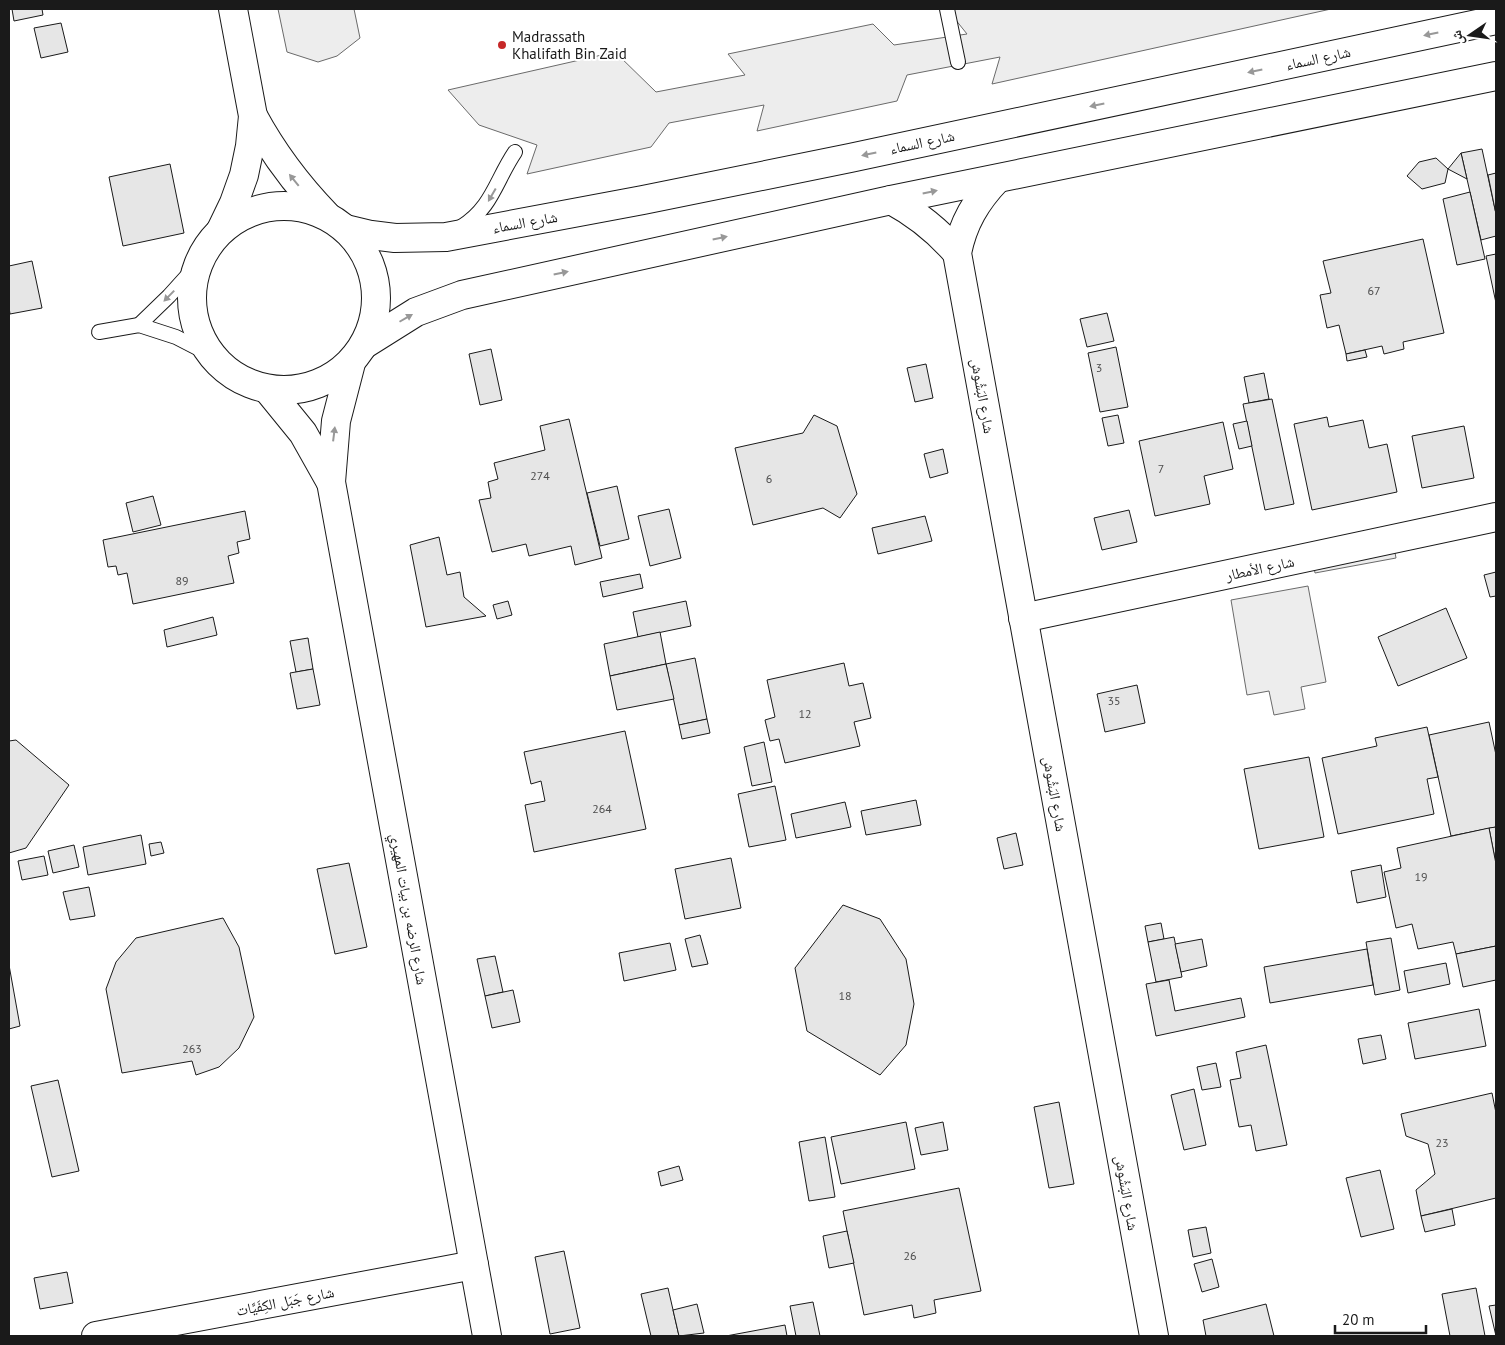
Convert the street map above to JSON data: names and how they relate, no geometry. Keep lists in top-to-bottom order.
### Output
{
  "streets": {
    "street": [
      "شارع السماء",
      "شارع البَشُوش",
      "شارع الأمطار",
      "شارع الرضه بن بيات المهيري",
      "شارع جَبَل الكِفَيَّات"
    ]
  },
  "crossings": [
    ["شارع السماء", "شارع الرضه بن بيات المهيري"],
    ["شارع البَشُوش", "شارع الأمطار"],
    ["شارع الرضه بن بيات المهيري", "شارع جَبَل الكِفَيَّات"]
  ],
  "places": ["Madrassath Khalifath Bin Zaid"],
  "house_numbers": [
    "67",
    "3",
    "7",
    "274",
    "6",
    "89",
    "35",
    "12",
    "264",
    "19",
    "18",
    "263",
    "23",
    "26"
  ],
  "scale_bar": "20 m",
  "north": "left"
}
